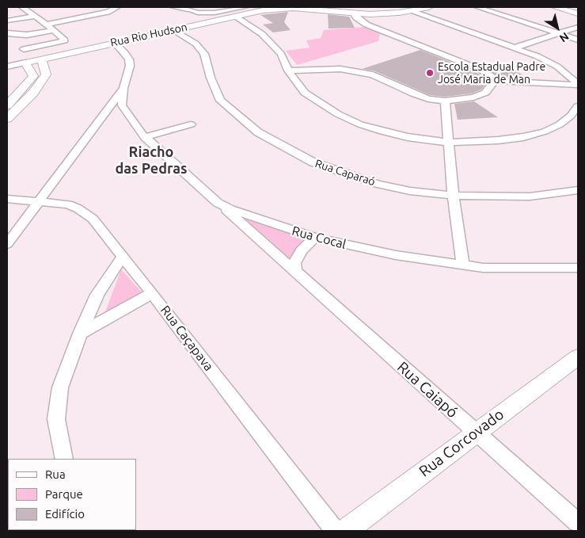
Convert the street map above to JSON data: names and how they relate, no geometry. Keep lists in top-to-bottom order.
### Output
{
  "streets": {
    "street": [
      "Rua Rio Hudson",
      "Rua Caparaó",
      "Rua Cocal",
      "Rua Caçapava",
      "Rua Caiapó",
      "Rua Corcovado"
    ]
  },
  "crossings": [
    ["Rua Rio Hudson", "Rua Caparaó"],
    ["Rua Cocal", "Rua Caiapó"],
    ["Rua Caiapó", "Rua Corcovado"]
  ],
  "districts": ["Riacho das Pedras"],
  "places": ["Escola Estadual Padre José Maria de Man"],
  "legend": ["Rua", "Parque", "Edifício"],
  "north": "bottom right"
}
